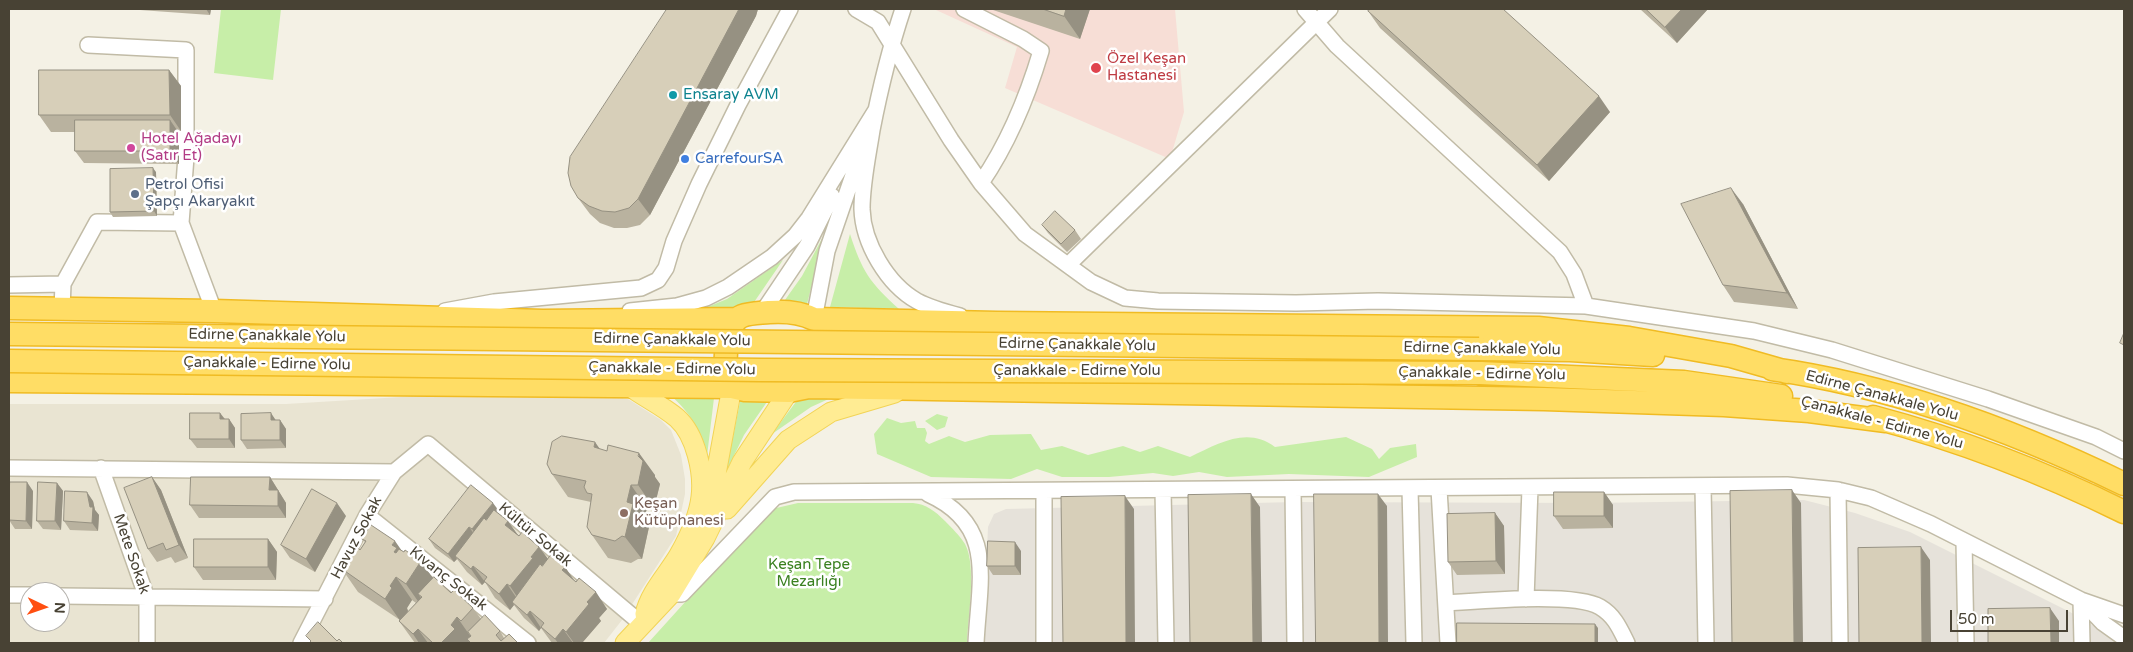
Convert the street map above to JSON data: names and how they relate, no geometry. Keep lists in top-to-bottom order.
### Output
{
  "streets": {
    "highway": ["Edirne Çanakkale Yolu", "Çanakkale - Edirne Yolu"],
    "street": [
      "Kültür Sokak",
      "Havuz Sokak",
      "Mete Sokak",
      "Kıvanç Sokak"
    ]
  },
  "crossings": [
    ["Kültür Sokak", "Havuz Sokak"],
    ["Havuz Sokak", "Kıvanç Sokak"]
  ],
  "parks": ["Keşan Tepe Mezarlığı"],
  "places": [
    "Özel Keşan Hastanesi",
    "Ensaray AVM",
    "Hotel Ağadayı (Satır Et)",
    "CarrefourSA",
    "Petrol Ofisi Şapçı Akaryakıt",
    "Keşan Kütüphanesi"
  ],
  "scale_bar": "50 m",
  "north": "right"
}
